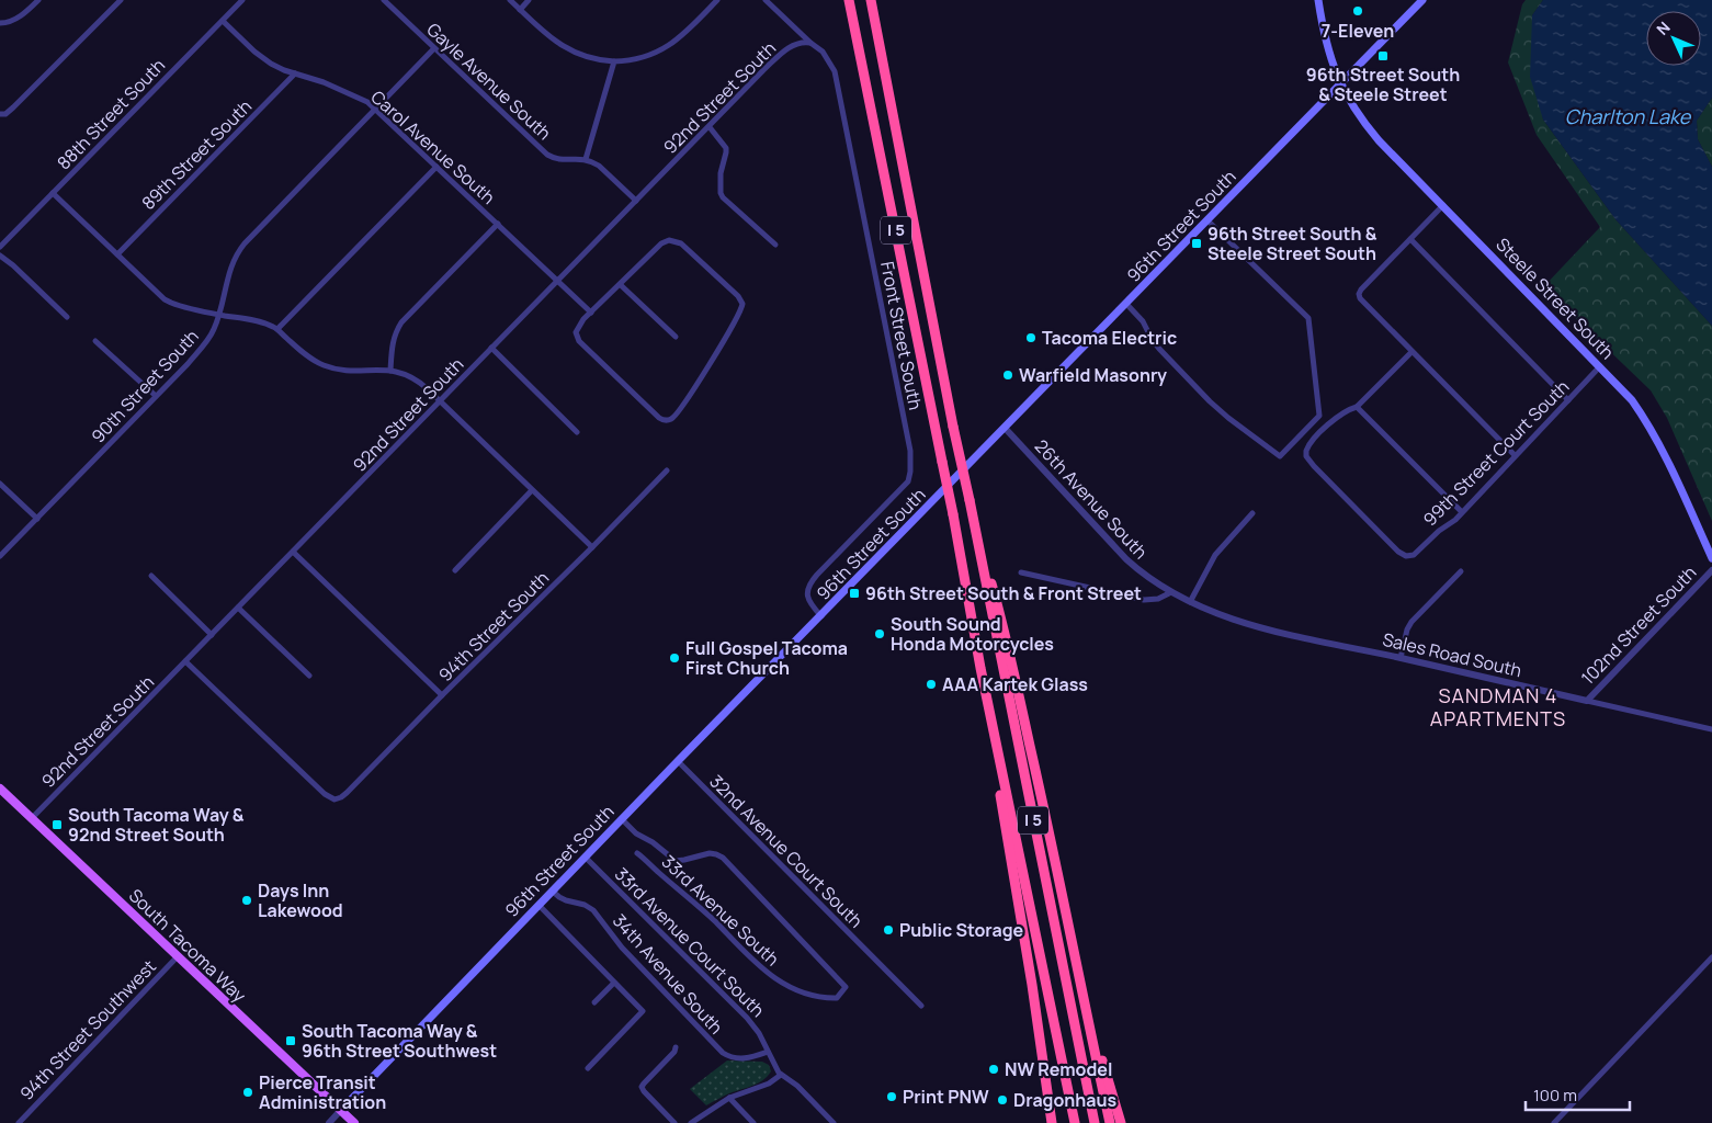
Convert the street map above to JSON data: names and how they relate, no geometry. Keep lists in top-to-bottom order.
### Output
{
  "streets": {
    "highway": ["I 5"],
    "main road": ["96th Street South", "Steele Street South", "South Tacoma Way"],
    "street": [
      "Gayle Avenue South",
      "92nd Street South",
      "88th Street South",
      "Carol Avenue South",
      "89th Street South",
      "Front Street South",
      "90th Street South",
      "99th Street Court South",
      "26th Avenue South",
      "102nd Street South",
      "94th Street South",
      "Sales Road South",
      "32nd Avenue Court South",
      "33rd Avenue South",
      "33rd Avenue Court South",
      "34th Avenue South",
      "94th Street Southwest"
    ]
  },
  "crossings": [
    ["Gayle Avenue South", "90th Street South"],
    ["92nd Street South", "Carol Avenue South"],
    ["92nd Street South", "Front Street South"],
    ["92nd Street South", "94th Street South"],
    ["92nd Street South", "South Tacoma Way"],
    ["88th Street South", "Carol Avenue South"],
    ["Carol Avenue South", "89th Street South"],
    ["Carol Avenue South", "90th Street South"],
    ["96th Street South", "Steele Street South"],
    ["96th Street South", "Front Street South"],
    ["96th Street South", "26th Avenue South"],
    ["96th Street South", "32nd Avenue Court South"],
    ["96th Street South", "33rd Avenue South"],
    ["96th Street South", "33rd Avenue Court South"],
    ["96th Street South", "South Tacoma Way"],
    ["96th Street South", "34th Avenue South"],
    ["Steele Street South", "99th Street Court South"],
    ["26th Avenue South", "Sales Road South"],
    ["102nd Street South", "Sales Road South"],
    ["33rd Avenue Court South", "34th Avenue South"],
    ["South Tacoma Way", "94th Street Southwest"]
  ],
  "districts": ["SANDMAN 4 APARTMENTS"],
  "water": ["Charlton Lake"],
  "places": {
    "other": [
      "7-Eleven",
      "Tacoma Electric",
      "Warfield Masonry",
      "South Sound Honda Motorcycles",
      "Full Gospel Tacoma First Church",
      "AAA Kartek Glass",
      "Days Inn Lakewood",
      "Public Storage",
      "NW Remodel",
      "Pierce Transit Administration",
      "Print PNW",
      "Dragonhaus"
    ],
    "transit": [
      "96th Street South & Steele Street",
      "96th Street South & Steele Street South",
      "96th Street South & Front Street",
      "South Tacoma Way & 92nd Street South",
      "South Tacoma Way & 96th Street Southwest"
    ]
  },
  "scale_bar": "100 m",
  "north": "top left"
}
